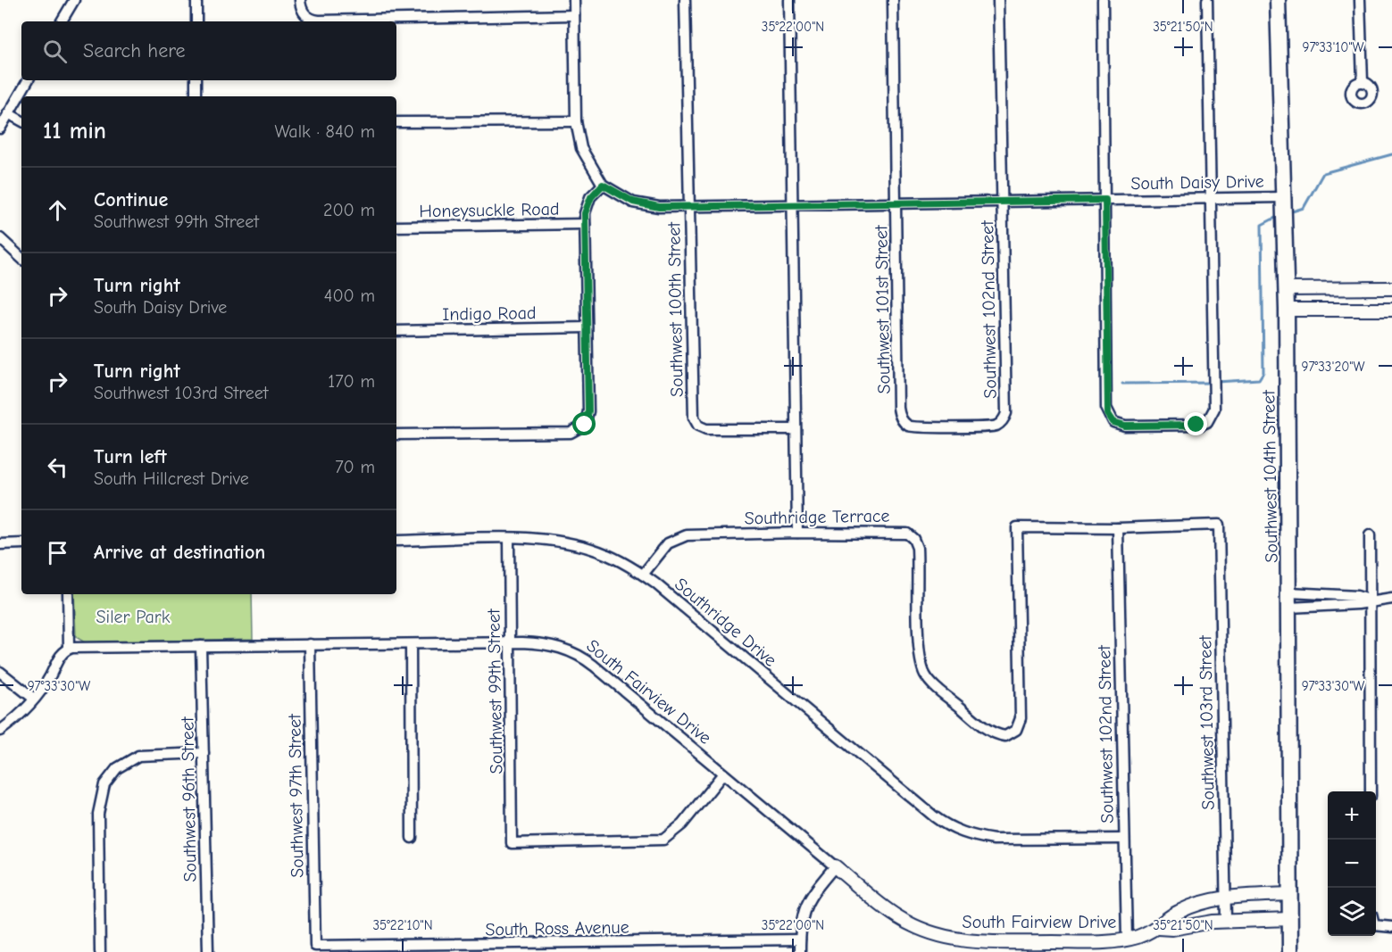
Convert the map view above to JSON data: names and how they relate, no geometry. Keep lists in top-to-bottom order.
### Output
{
  "streets": {
    "main road": ["Southwest 104th Street"],
    "street": [
      "South Daisy Drive",
      "Honeysuckle Road",
      "Southwest 100th Street",
      "Southwest 101st Street",
      "Southwest 102nd Street",
      "Indigo Road",
      "Southridge Terrace",
      "Southridge Drive",
      "Southwest 99th Street",
      "South Fairview Drive",
      "Southwest 103rd Street",
      "Southwest 97th Street",
      "Southwest 96th Street",
      "South Ross Avenue"
    ]
  },
  "crossings": [
    ["South Daisy Drive", "Southwest 100th Street"],
    ["South Daisy Drive", "Southwest 101st Street"],
    ["South Daisy Drive", "Southwest 102nd Street"],
    ["South Daisy Drive", "Southwest 104th Street"],
    ["Southwest 101st Street", "Southwest 102nd Street"],
    ["Southwest 102nd Street", "Southridge Terrace"],
    ["Southwest 102nd Street", "Southridge Drive"],
    ["Southwest 102nd Street", "South Fairview Drive"],
    ["Southwest 102nd Street", "Southwest 103rd Street"],
    ["Southwest 104th Street", "South Fairview Drive"],
    ["Southridge Terrace", "Southridge Drive"],
    ["Southridge Terrace", "Southwest 103rd Street"],
    ["Southridge Drive", "Southwest 99th Street"],
    ["Southwest 99th Street", "South Fairview Drive"],
    ["South Fairview Drive", "Southwest 103rd Street"],
    ["South Fairview Drive", "Southwest 97th Street"],
    ["South Fairview Drive", "Southwest 96th Street"],
    ["Southwest 97th Street", "South Ross Avenue"]
  ],
  "parks": ["Siler Park"],
  "page": {
    "search": "Search here",
    "heading": ["11 min", "Walk · 840 m"],
    "list": [
      ["Continue", "Southwest 99th Street", "200 m"],
      ["Turn right", "South Daisy Drive", "400 m"],
      ["Turn right", "Southwest 103rd Street", "170 m"],
      ["Turn left", "South Hillcrest Drive", "70 m"],
      "Arrive at destination"
    ],
    "map_buttons": ["+", "−"]
  },
  "coordinates": [
    "35°22'00\"N",
    "35°21'50\"N",
    "97°33'10\"W",
    "97°33'20\"W",
    "97°33'30\"W",
    "35°22'10\"N"
  ]
}
